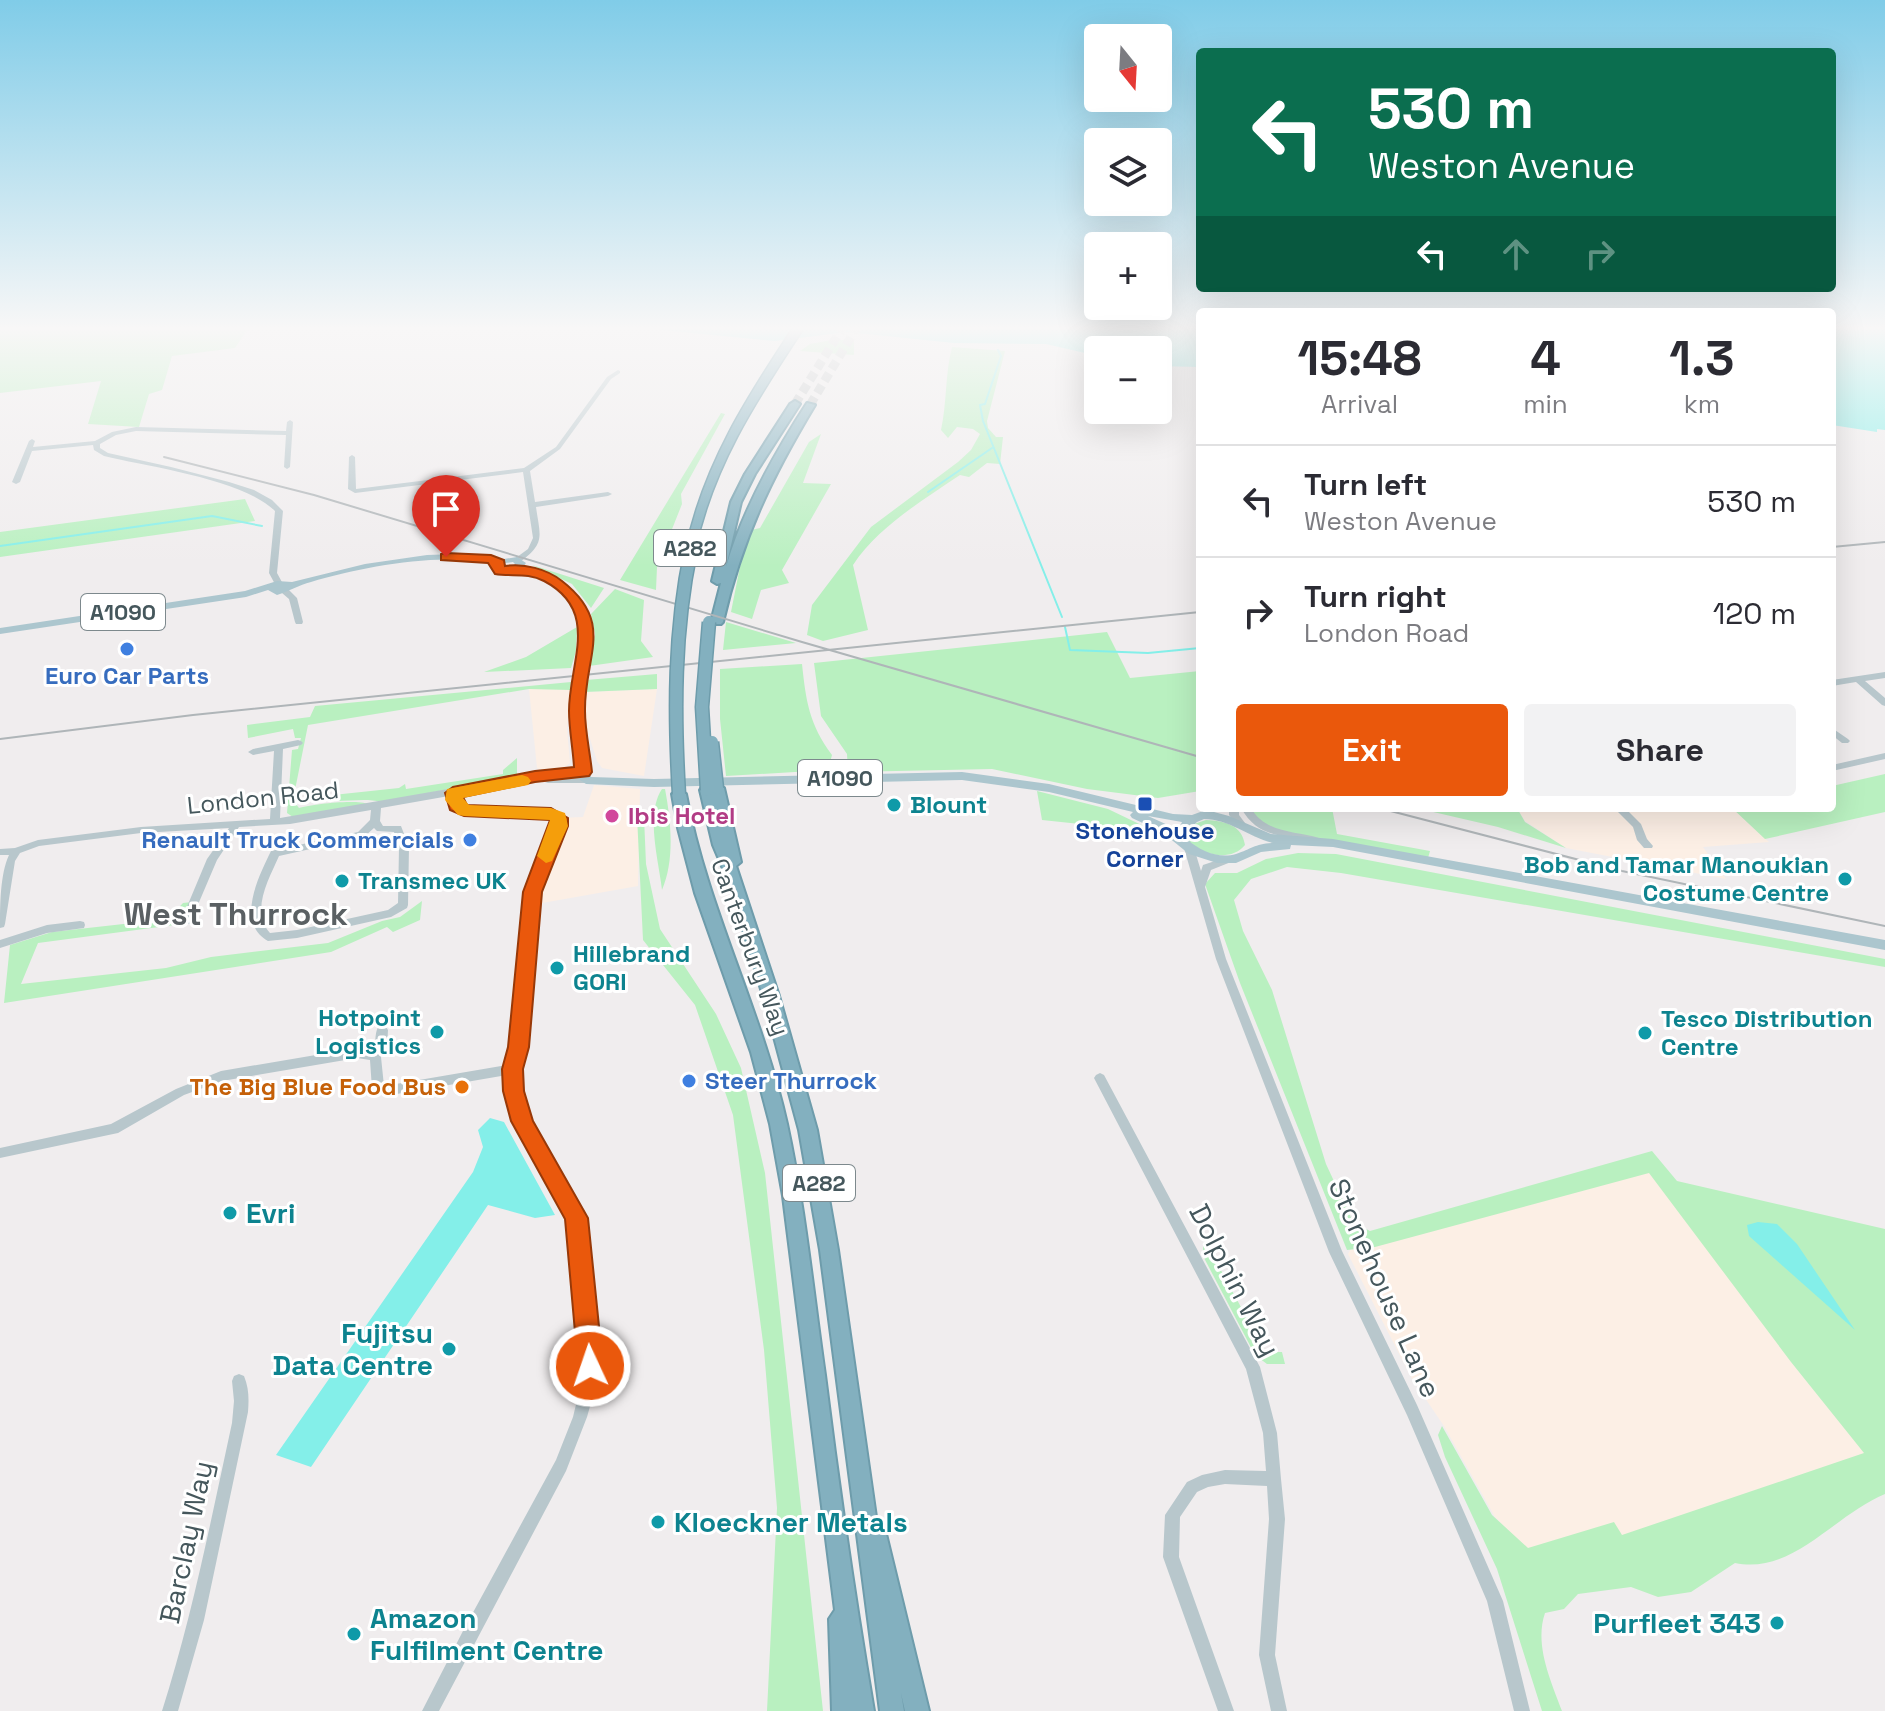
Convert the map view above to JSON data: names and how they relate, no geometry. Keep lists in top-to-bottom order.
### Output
{
  "streets": {
    "highway": ["A282", "Canterbury Way"],
    "main road": ["A1090", "London Road"],
    "street": ["Dolphin Way", "Stonehouse Lane", "Barclay Way"]
  },
  "crossings": [
    ["A282", "Canterbury Way"],
    ["A1090", "London Road"],
    ["A1090", "Stonehouse Lane"],
    ["London Road", "Stonehouse Lane"]
  ],
  "districts": ["West Thurrock"],
  "places": {
    "other": [
      "Euro Car Parts",
      "Blount",
      "Ibis Hotel",
      "Renault Truck Commercials",
      "Bob and Tamar Manoukian Costume Centre",
      "Transmec UK",
      "Hillebrand GORI",
      "Hotpoint Logistics",
      "Tesco Distribution Centre",
      "Steer Thurrock",
      "The Big Blue Food Bus",
      "Evri",
      "Fujitsu Data Centre",
      "Kloeckner Metals",
      "Purfleet 343",
      "Amazon Fulfilment Centre"
    ],
    "transit": ["Stonehouse Corner"]
  },
  "north": "bottom",
  "page": {
    "map_buttons": ["+", "−"],
    "turn": ["530 m", "Weston Avenue"],
    "eta": [
      "15:48",
      "Arrival",
      "4",
      "min",
      "1.3",
      "km"
    ],
    "list": [
      {
        "name": "Turn left",
        "note": "Weston Avenue",
        "value": "530 m"
      },
      {
        "name": "Turn right",
        "note": "London Road",
        "value": "120 m"
      }
    ],
    "buttons": ["Exit", "Share"]
  }
}
